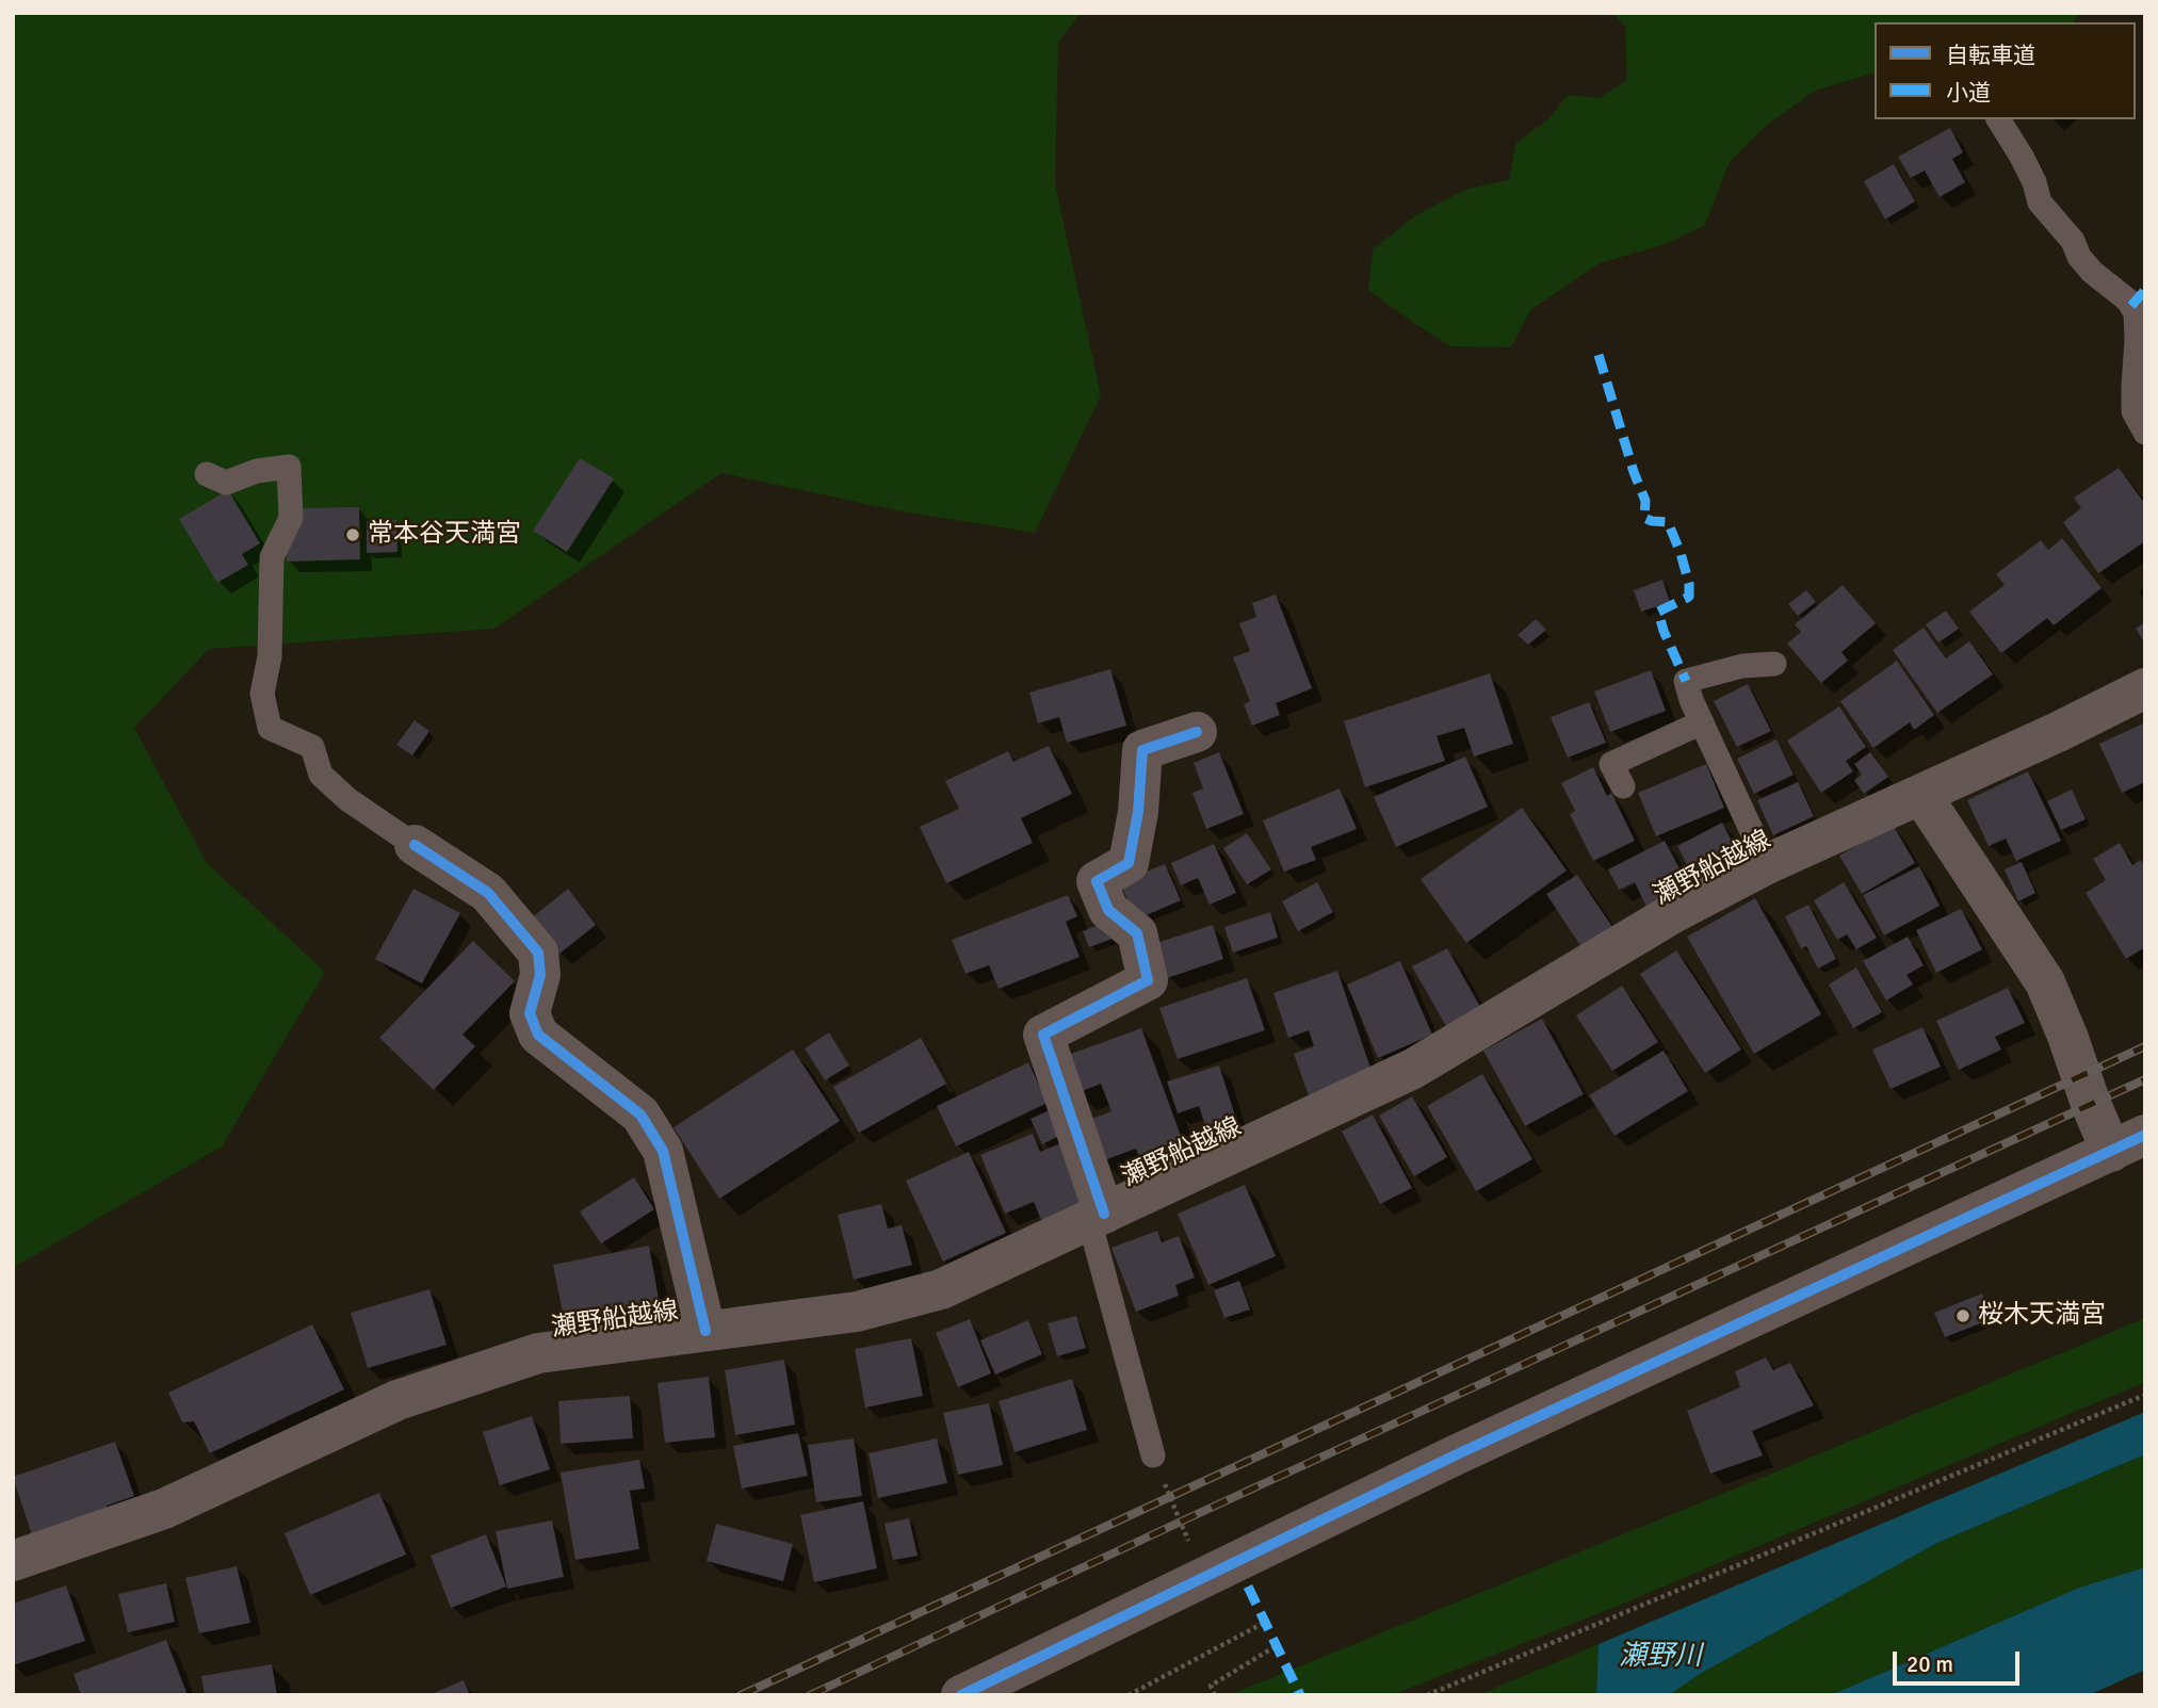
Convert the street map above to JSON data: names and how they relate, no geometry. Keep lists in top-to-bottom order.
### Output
{
  "streets": {
    "main road": ["瀬野船越線"]
  },
  "water": ["瀬野川"],
  "places": ["常本谷天満宮", "桜木天満宮"],
  "legend": ["自転車道", "小道"],
  "scale_bar": "20 m"
}
